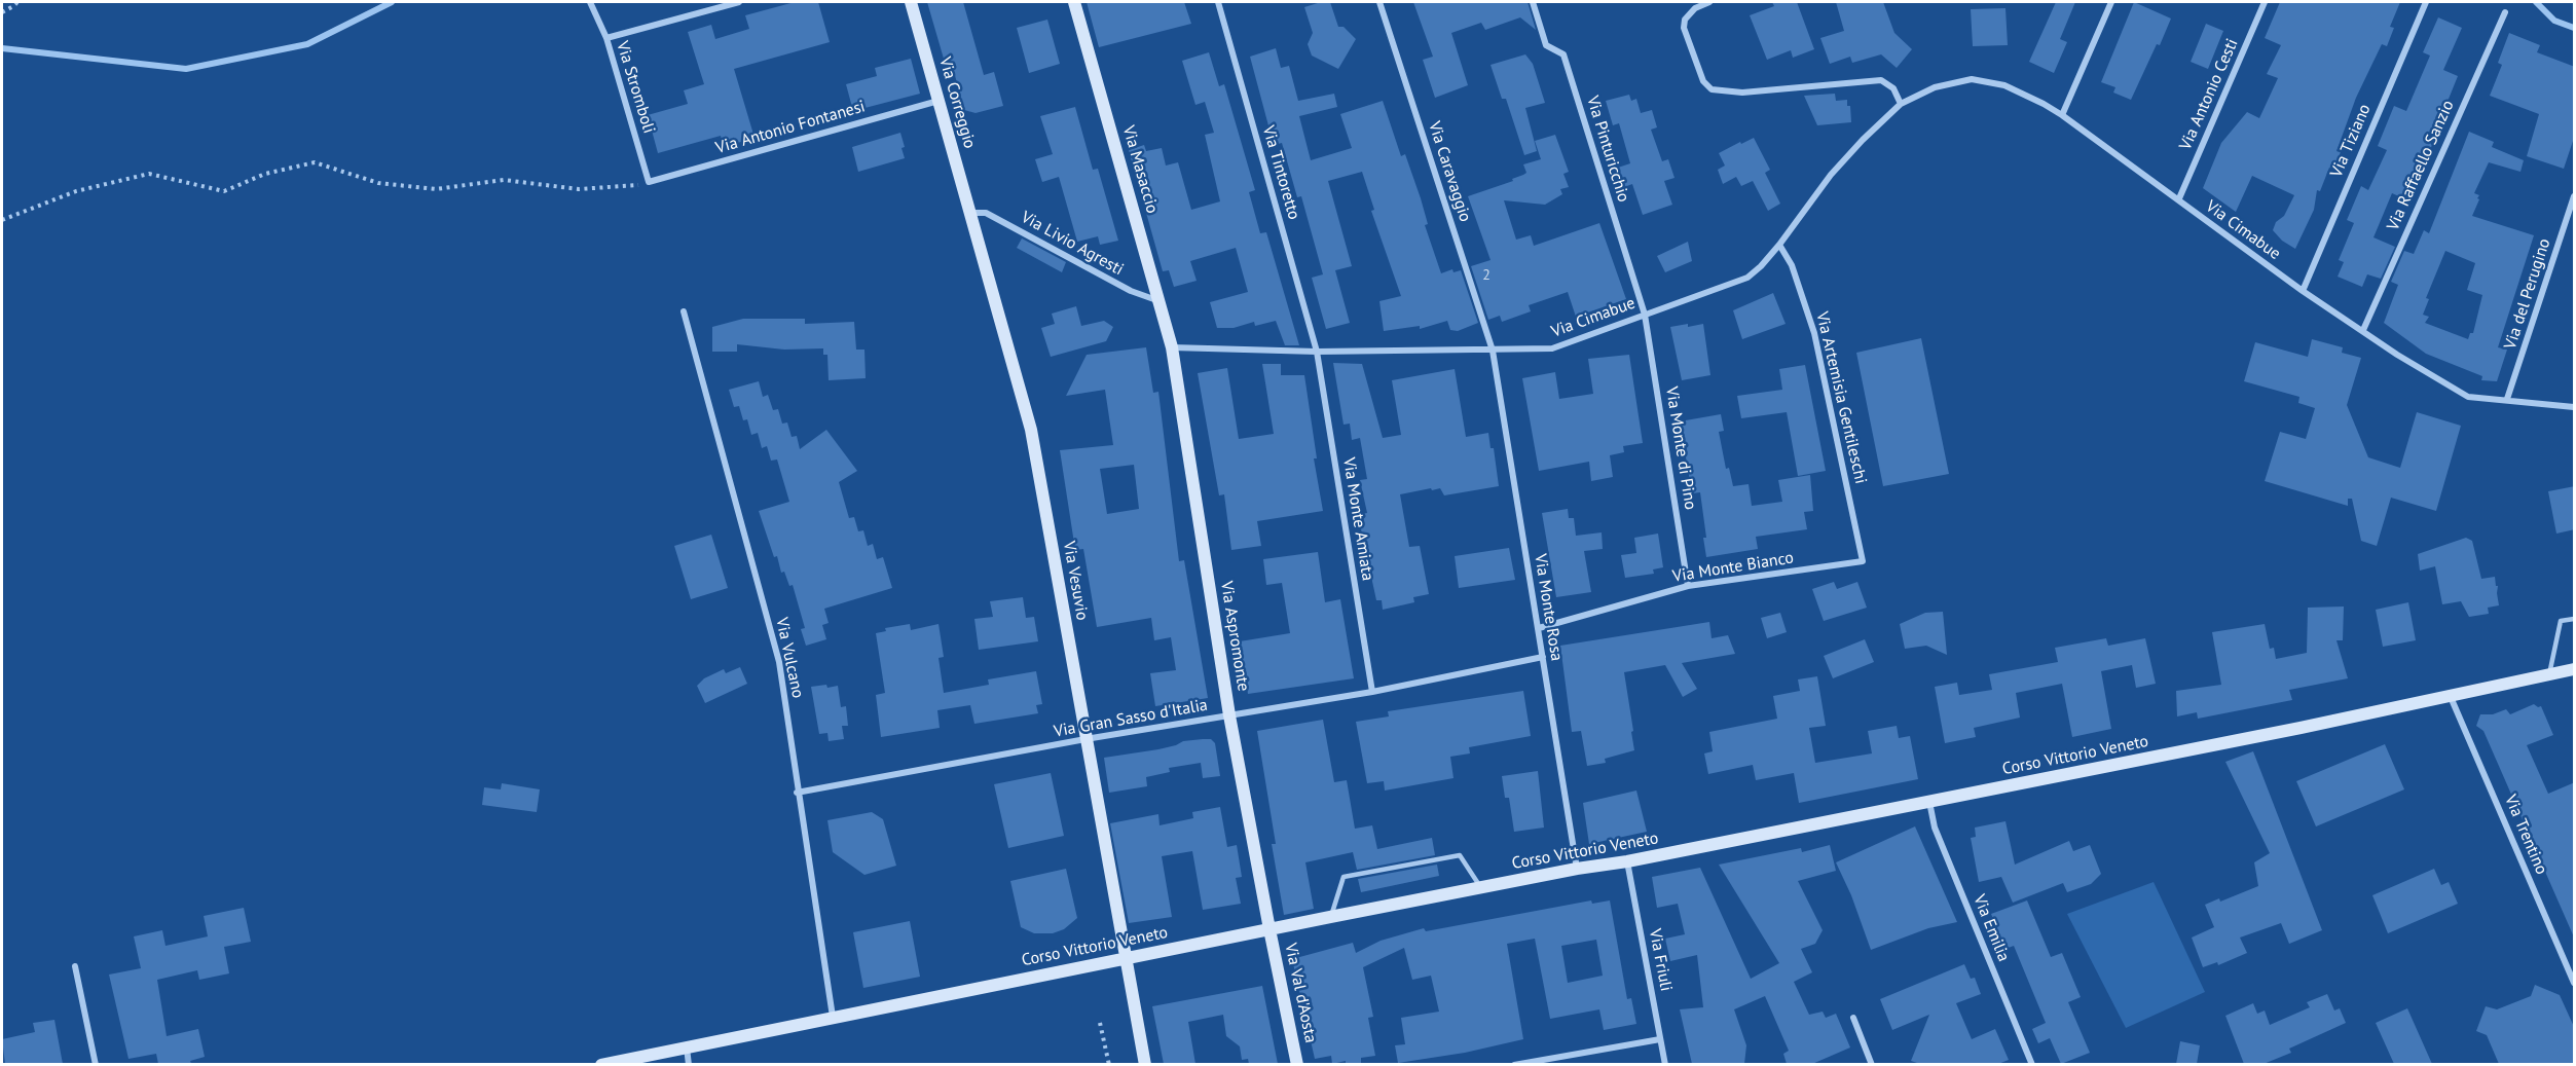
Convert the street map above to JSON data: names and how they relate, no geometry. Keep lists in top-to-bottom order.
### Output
{
  "streets": {
    "street": [
      "Via Stromboli",
      "Via Antonio Cesti",
      "Via Correggio",
      "Via Antonio Fontanesi",
      "Via Tiziano",
      "Via Pinturicchio",
      "Via Raffaello Sanzio",
      "Via Masaccio",
      "Via Caravaggio",
      "Via Tintoretto",
      "Via Cimabue",
      "Via Livio Agresti",
      "Via del Perugino",
      "Via Artemisia Gentileschi",
      "Via Monte di Pino",
      "Via Monte Amiata",
      "Via Monte Bianco",
      "Via Vesuvio",
      "Via Monte Rosa",
      "Via Aspromonte",
      "Via Vulcano",
      "Via Gran Sasso d'Italia",
      "Corso Vittorio Veneto",
      "Via Trentino",
      "Via Emilia",
      "Via Friuli",
      "Via Val d'Aosta"
    ]
  },
  "crossings": [
    ["Via Stromboli", "Via Antonio Fontanesi"],
    ["Via Antonio Cesti", "Via Cimabue"],
    ["Via Correggio", "Via Antonio Fontanesi"],
    ["Via Correggio", "Via Livio Agresti"],
    ["Via Correggio", "Via Vesuvio"],
    ["Via Tiziano", "Via Cimabue"],
    ["Via Pinturicchio", "Via Cimabue"],
    ["Via Pinturicchio", "Via Monte di Pino"],
    ["Via Raffaello Sanzio", "Via Cimabue"],
    ["Via Masaccio", "Via Cimabue"],
    ["Via Masaccio", "Via Livio Agresti"],
    ["Via Masaccio", "Via Aspromonte"],
    ["Via Caravaggio", "Via Cimabue"],
    ["Via Caravaggio", "Via Monte Rosa"],
    ["Via Tintoretto", "Via Cimabue"],
    ["Via Tintoretto", "Via Monte Amiata"],
    ["Via Cimabue", "Via del Perugino"],
    ["Via Cimabue", "Via Artemisia Gentileschi"],
    ["Via Cimabue", "Via Monte di Pino"],
    ["Via Cimabue", "Via Monte Amiata"],
    ["Via Cimabue", "Via Monte Rosa"],
    ["Via Cimabue", "Via Aspromonte"],
    ["Via Livio Agresti", "Via Vesuvio"],
    ["Via Artemisia Gentileschi", "Via Monte Bianco"],
    ["Via Monte di Pino", "Via Monte Bianco"],
    ["Via Monte Amiata", "Via Gran Sasso d'Italia"],
    ["Via Monte Bianco", "Via Monte Rosa"],
    ["Via Vesuvio", "Via Gran Sasso d'Italia"],
    ["Via Vesuvio", "Corso Vittorio Veneto"],
    ["Via Monte Rosa", "Via Gran Sasso d'Italia"],
    ["Via Monte Rosa", "Corso Vittorio Veneto"],
    ["Via Aspromonte", "Via Gran Sasso d'Italia"],
    ["Via Aspromonte", "Corso Vittorio Veneto"],
    ["Via Aspromonte", "Via Val d'Aosta"],
    ["Via Vulcano", "Via Gran Sasso d'Italia"],
    ["Via Vulcano", "Corso Vittorio Veneto"],
    ["Corso Vittorio Veneto", "Via Trentino"],
    ["Corso Vittorio Veneto", "Via Emilia"],
    ["Corso Vittorio Veneto", "Via Friuli"],
    ["Corso Vittorio Veneto", "Via Val d'Aosta"]
  ],
  "house_numbers": ["2"]
}
